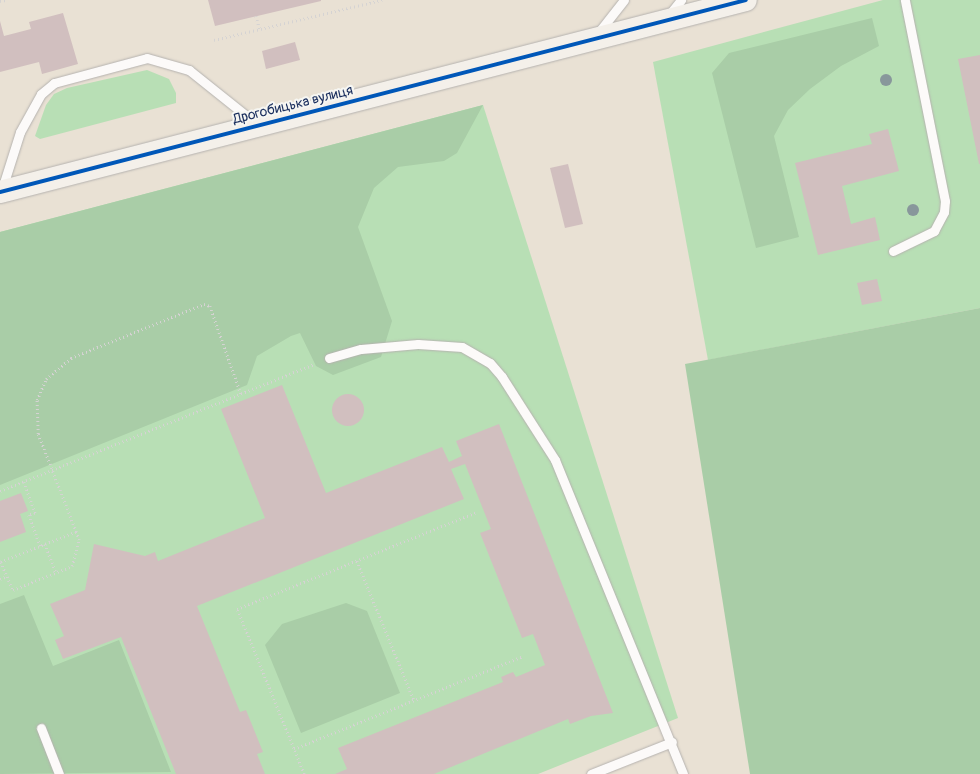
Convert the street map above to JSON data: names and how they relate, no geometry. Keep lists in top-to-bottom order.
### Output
{
  "streets": {
    "main road": ["Дрогобицька вулиця"]
  }
}
